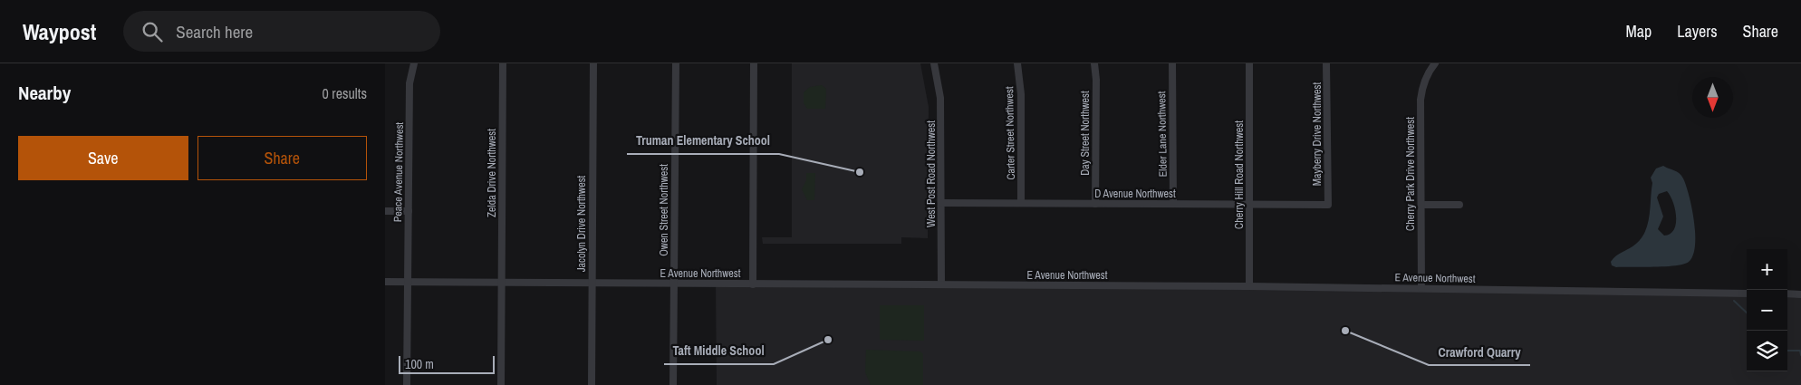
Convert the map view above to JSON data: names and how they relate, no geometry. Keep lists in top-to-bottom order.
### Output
{
  "streets": {
    "street": [
      "Carter Street Northwest",
      "Day Street Northwest",
      "Elder Lane Northwest",
      "Mayberry Drive Northwest",
      "Peace Avenue Northwest",
      "Zelda Drive Northwest",
      "West Post Road Northwest",
      "Cherry Park Drive Northwest",
      "Cherry Hill Road Northwest",
      "D Avenue Northwest",
      "Owen Street Northwest",
      "Jacolyn Drive Northwest",
      "E Avenue Northwest"
    ]
  },
  "crossings": [
    ["Carter Street Northwest", "D Avenue Northwest"],
    ["Day Street Northwest", "D Avenue Northwest"],
    ["Elder Lane Northwest", "D Avenue Northwest"],
    ["Mayberry Drive Northwest", "D Avenue Northwest"],
    ["Peace Avenue Northwest", "E Avenue Northwest"],
    ["Zelda Drive Northwest", "E Avenue Northwest"],
    ["West Post Road Northwest", "D Avenue Northwest"],
    ["West Post Road Northwest", "E Avenue Northwest"],
    ["Cherry Park Drive Northwest", "E Avenue Northwest"],
    ["Cherry Hill Road Northwest", "D Avenue Northwest"],
    ["Cherry Hill Road Northwest", "E Avenue Northwest"],
    ["Owen Street Northwest", "E Avenue Northwest"],
    ["Jacolyn Drive Northwest", "E Avenue Northwest"]
  ],
  "places": ["Truman Elementary School", "Crawford Quarry", "Taft Middle School"],
  "scale_bar": "100 m",
  "north": "bottom",
  "page": {
    "header": "Waypost",
    "search": "Search here",
    "nav": ["Map", "Layers", "Share"],
    "heading": ["Nearby", "0 results"],
    "buttons": ["Save", "Share"],
    "map_buttons": ["+", "−"],
    "scale": "100 m"
  }
}
